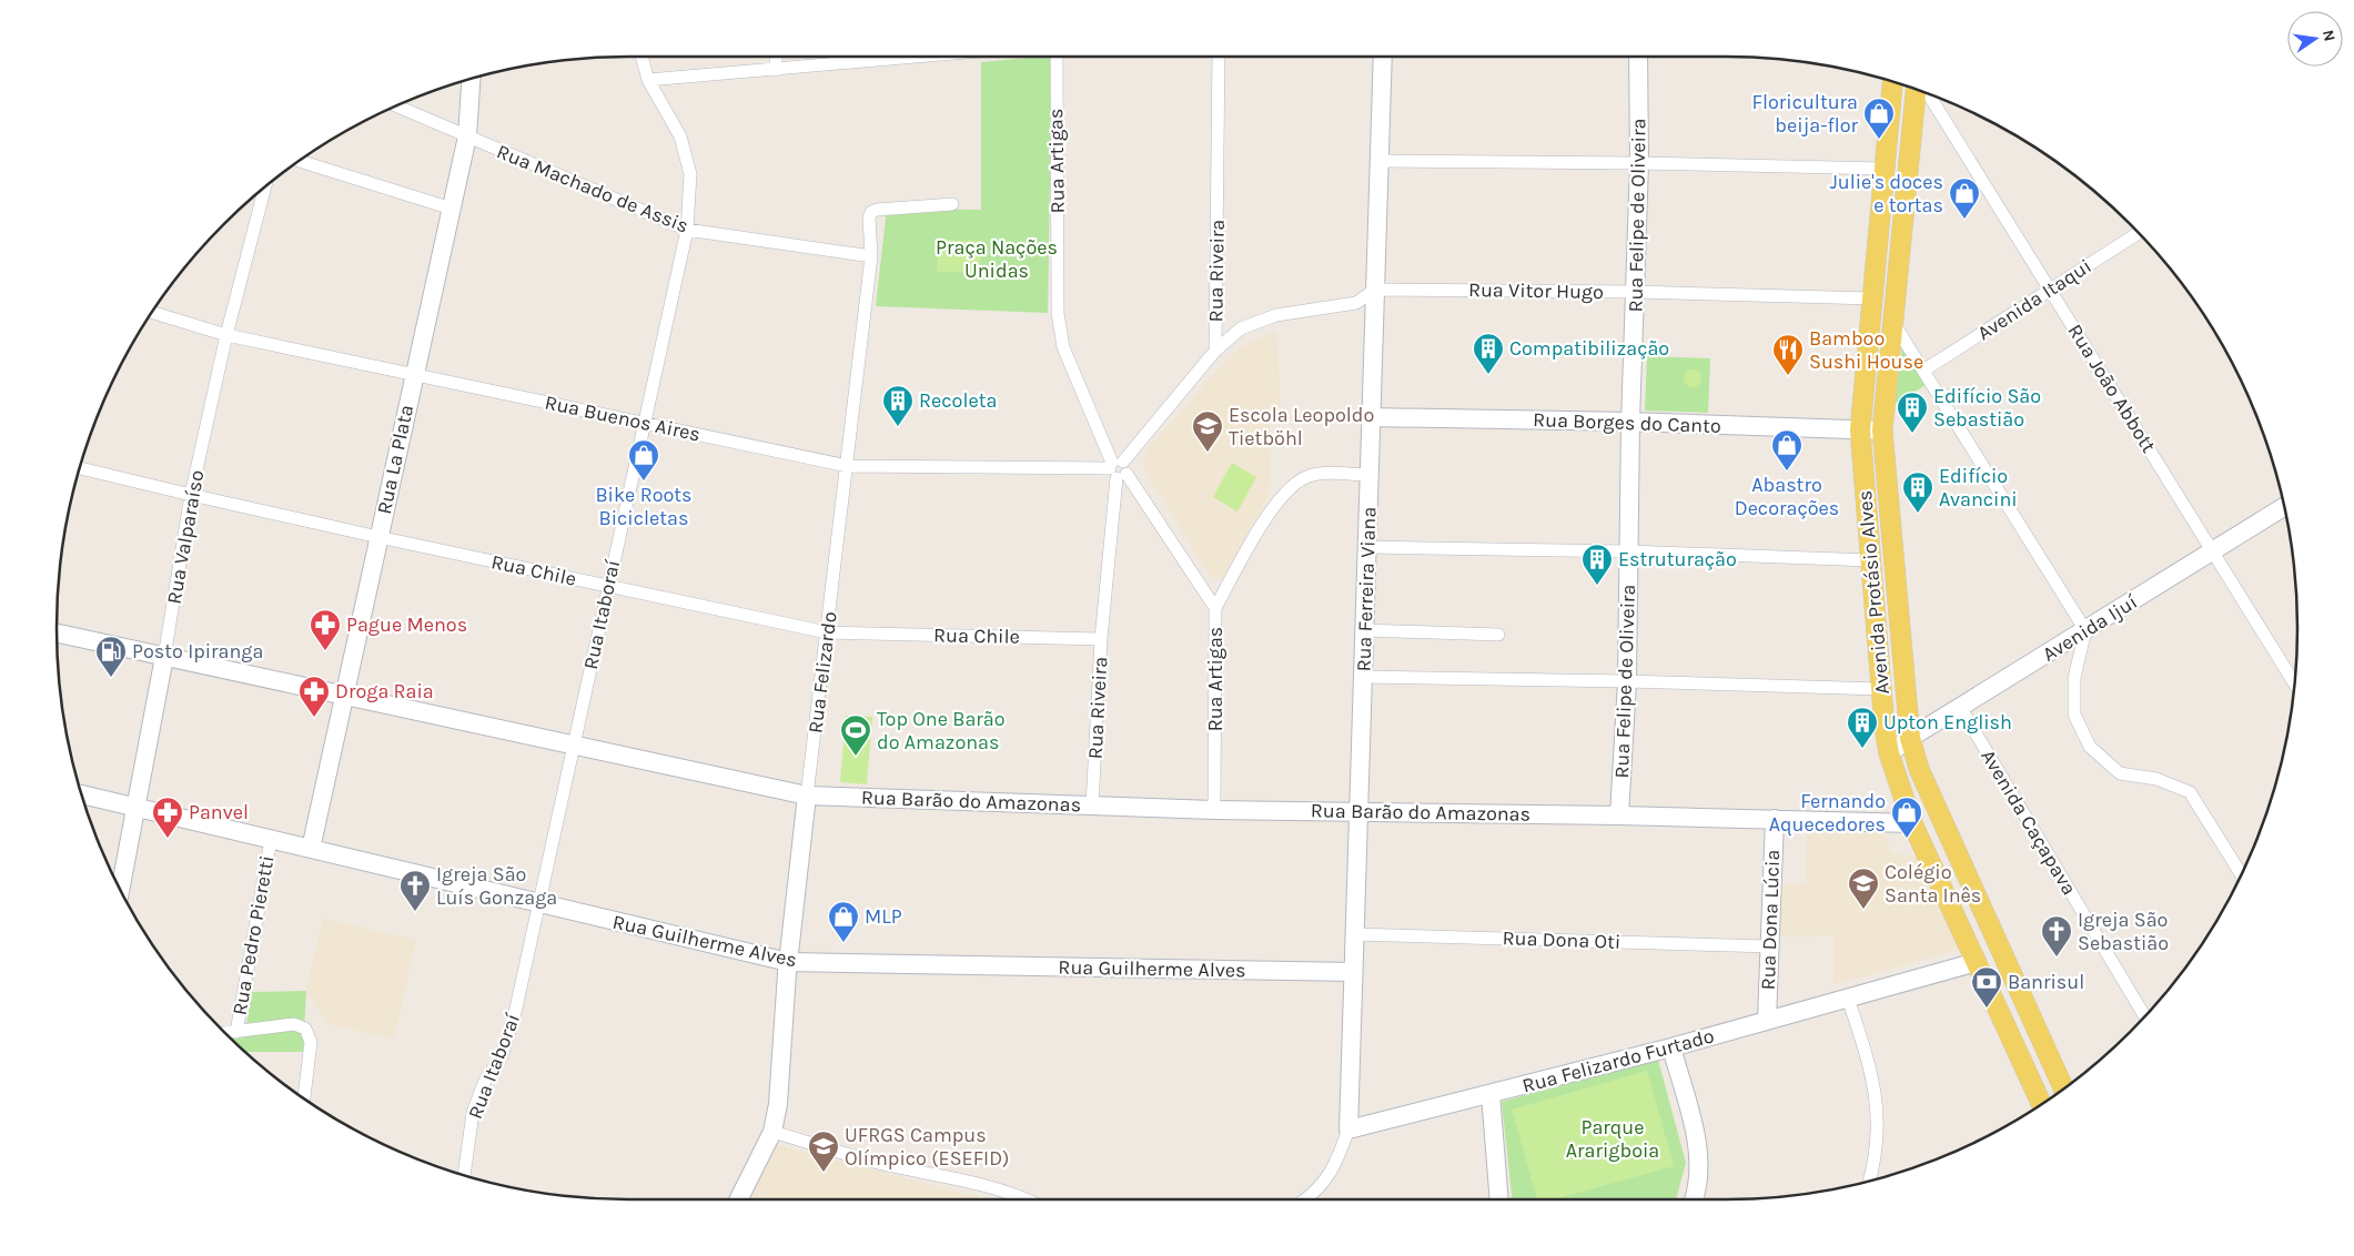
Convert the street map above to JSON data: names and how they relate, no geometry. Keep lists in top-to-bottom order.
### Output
{
  "streets": {
    "main road": ["Avenida Protásio Alves"],
    "street": [
      "Rua Artigas",
      "Rua Machado de Assis",
      "Rua Felipe de Oliveira",
      "Rua Riveira",
      "Rua Vitor Hugo",
      "Avenida Itaqui",
      "Rua João Abbott",
      "Rua Buenos Aires",
      "Rua Borges do Canto",
      "Rua La Plata",
      "Rua Valparaíso",
      "Rua Chile",
      "Rua Ferreira Viana",
      "Rua Itaboraí",
      "Avenida Ijuí",
      "Rua Felizardo",
      "Rua Barão do Amazonas",
      "Avenida Caçapava",
      "Rua Dona Lúcia",
      "Rua Pedro Pieretti",
      "Rua Dona Oti",
      "Rua Guilherme Alves",
      "Rua Felizardo Furtado"
    ]
  },
  "crossings": [
    ["Rua Artigas", "Rua Riveira"],
    ["Rua Artigas", "Rua Buenos Aires"],
    ["Rua Artigas", "Rua Barão do Amazonas"],
    ["Rua Machado de Assis", "Rua La Plata"],
    ["Rua Machado de Assis", "Rua Itaboraí"],
    ["Rua Machado de Assis", "Rua Felizardo"],
    ["Rua Felipe de Oliveira", "Rua Vitor Hugo"],
    ["Rua Felipe de Oliveira", "Rua Borges do Canto"],
    ["Rua Felipe de Oliveira", "Rua Barão do Amazonas"],
    ["Rua Riveira", "Rua Buenos Aires"],
    ["Rua Riveira", "Rua Chile"],
    ["Rua Riveira", "Rua Barão do Amazonas"],
    ["Rua Vitor Hugo", "Rua Ferreira Viana"],
    ["Rua Vitor Hugo", "Avenida Protásio Alves"],
    ["Avenida Itaqui", "Rua João Abbott"],
    ["Rua João Abbott", "Avenida Ijuí"],
    ["Rua Buenos Aires", "Rua La Plata"],
    ["Rua Buenos Aires", "Rua Valparaíso"],
    ["Rua Buenos Aires", "Rua Itaboraí"],
    ["Rua Buenos Aires", "Rua Felizardo"],
    ["Rua Borges do Canto", "Rua Ferreira Viana"],
    ["Rua Borges do Canto", "Avenida Protásio Alves"],
    ["Rua La Plata", "Rua Chile"],
    ["Rua La Plata", "Rua Barão do Amazonas"],
    ["Rua La Plata", "Rua Guilherme Alves"],
    ["Rua Valparaíso", "Rua Chile"],
    ["Rua Valparaíso", "Rua Barão do Amazonas"],
    ["Rua Valparaíso", "Rua Guilherme Alves"],
    ["Rua Chile", "Rua Itaboraí"],
    ["Rua Chile", "Rua Felizardo"],
    ["Rua Ferreira Viana", "Rua Barão do Amazonas"],
    ["Rua Ferreira Viana", "Rua Dona Oti"],
    ["Rua Ferreira Viana", "Rua Guilherme Alves"],
    ["Rua Ferreira Viana", "Rua Felizardo Furtado"],
    ["Avenida Protásio Alves", "Avenida Ijuí"],
    ["Avenida Protásio Alves", "Rua Barão do Amazonas"],
    ["Avenida Protásio Alves", "Rua Felizardo Furtado"],
    ["Rua Itaboraí", "Rua Barão do Amazonas"],
    ["Rua Itaboraí", "Rua Guilherme Alves"],
    ["Avenida Ijuí", "Avenida Caçapava"],
    ["Rua Felizardo", "Rua Barão do Amazonas"],
    ["Rua Felizardo", "Rua Guilherme Alves"],
    ["Rua Barão do Amazonas", "Rua Dona Lúcia"],
    ["Rua Dona Lúcia", "Rua Dona Oti"],
    ["Rua Dona Lúcia", "Rua Felizardo Furtado"],
    ["Rua Pedro Pieretti", "Rua Guilherme Alves"]
  ],
  "parks": ["Praça Nações Unidas", "Parque Ararigboia"],
  "places": {
    "shop": [
      "Floricultura beija-flor",
      "Julie's doces e tortas",
      "Abastro Decorações",
      "Bike Roots Bicicletas",
      "Fernando Aquecedores",
      "MLP"
    ],
    "building": [
      "Compatibilização",
      "Recoleta",
      "Edifício São Sebastião",
      "Edifício Avancini",
      "Estruturação",
      "Upton English"
    ],
    "restaurant": ["Bamboo Sushi House"],
    "school or university": ["Escola Leopoldo Tietböhl", "Colégio Santa Inês", "UFRGS Campus Olímpico (ESEFID)"],
    "pharmacy": ["Pague Menos", "Droga Raia", "Panvel"],
    "fuel station": ["Posto Ipiranga"],
    "sports": ["Top One Barão do Amazonas"],
    "church": ["Igreja São Luís Gonzaga", "Igreja São Sebastião"],
    "bank": ["Banrisul"]
  },
  "north": "right"
}
